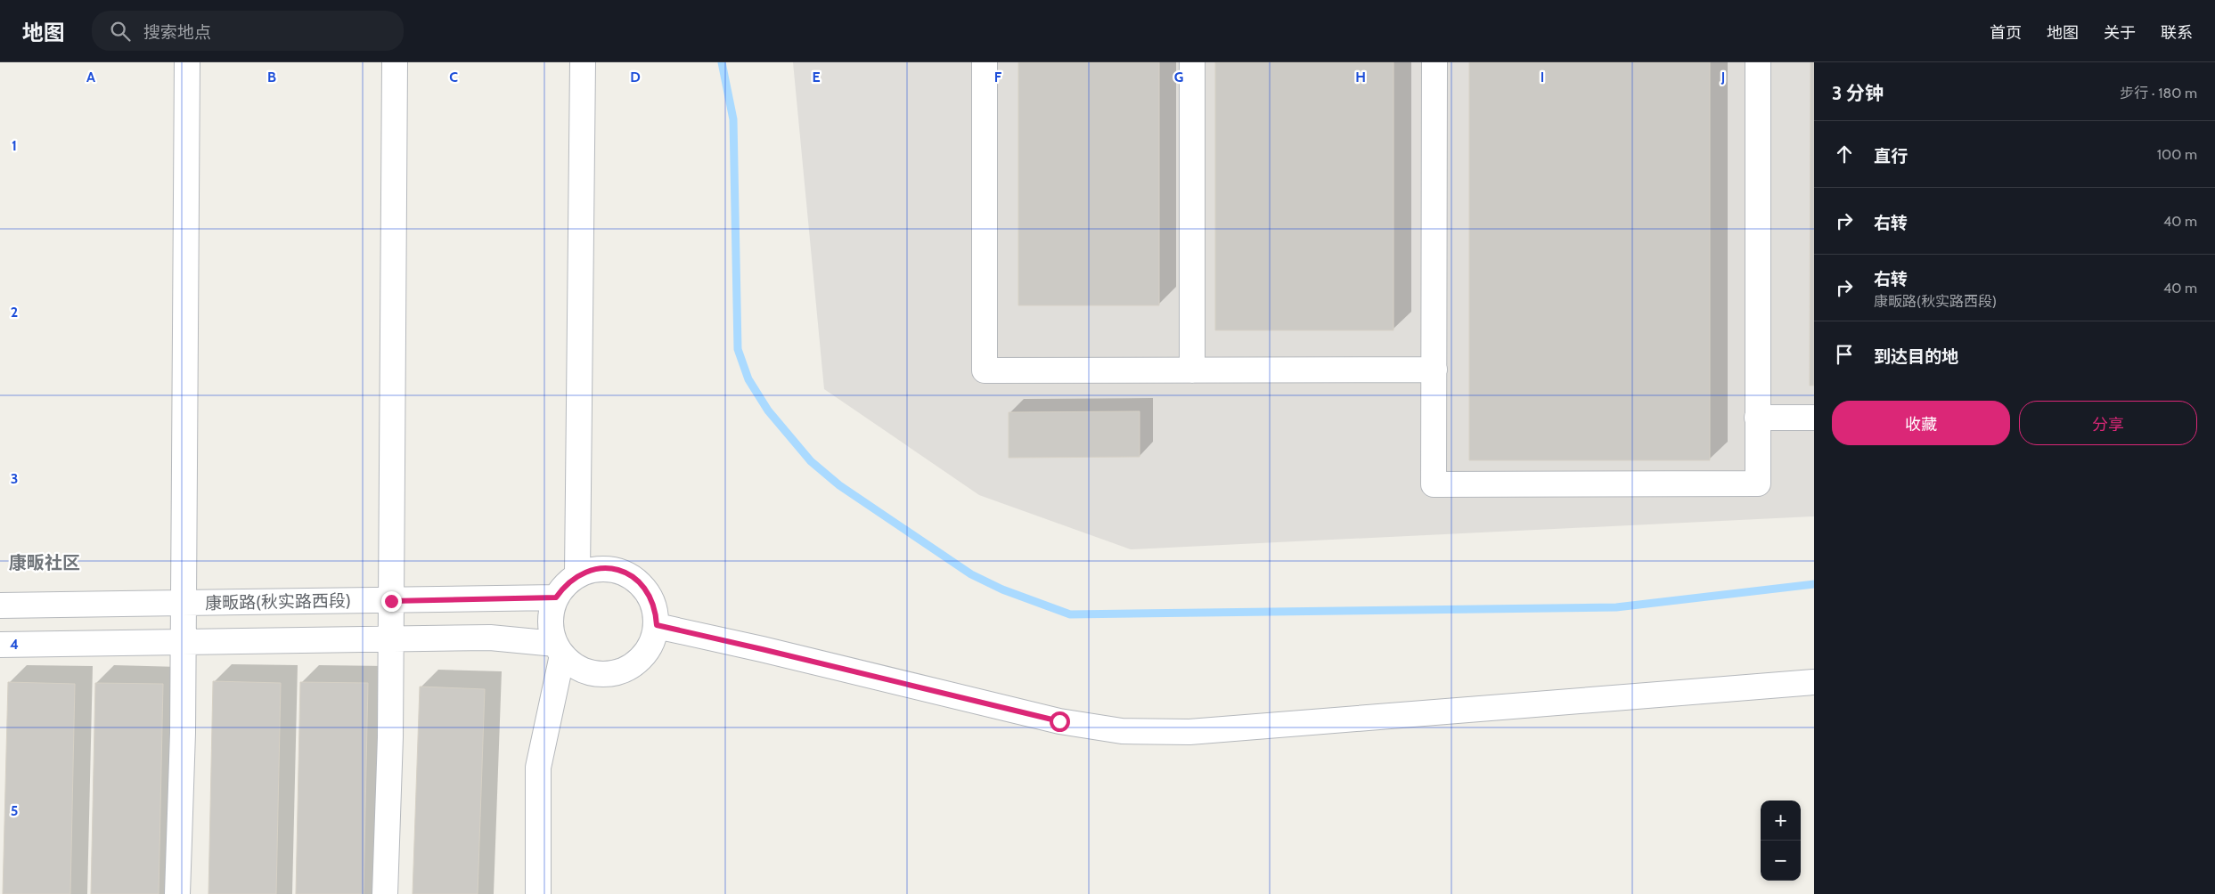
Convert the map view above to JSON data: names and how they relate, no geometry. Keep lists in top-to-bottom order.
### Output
{
  "streets": {
    "street": ["康畈路(秋实路西段)"]
  },
  "districts": ["康畈社区"],
  "page": {
    "header": "地图",
    "search": "搜索地点",
    "nav": [
      "首页",
      "地图",
      "关于",
      "联系"
    ],
    "heading": ["3 分钟", "步行 · 180 m"],
    "list": [
      ["直行", "100 m"],
      ["右转", "40 m"],
      ["右转", "康畈路(秋实路西段)", "40 m"],
      "到达目的地"
    ],
    "buttons": ["收藏", "分享"],
    "map_buttons": ["+", "−"]
  },
  "grid": {
    "columns": [
      "A",
      "B",
      "C",
      "D",
      "E",
      "F",
      "G",
      "H",
      "I",
      "J"
    ],
    "rows": [
      "1",
      "2",
      "3",
      "4",
      "5"
    ]
  }
}
